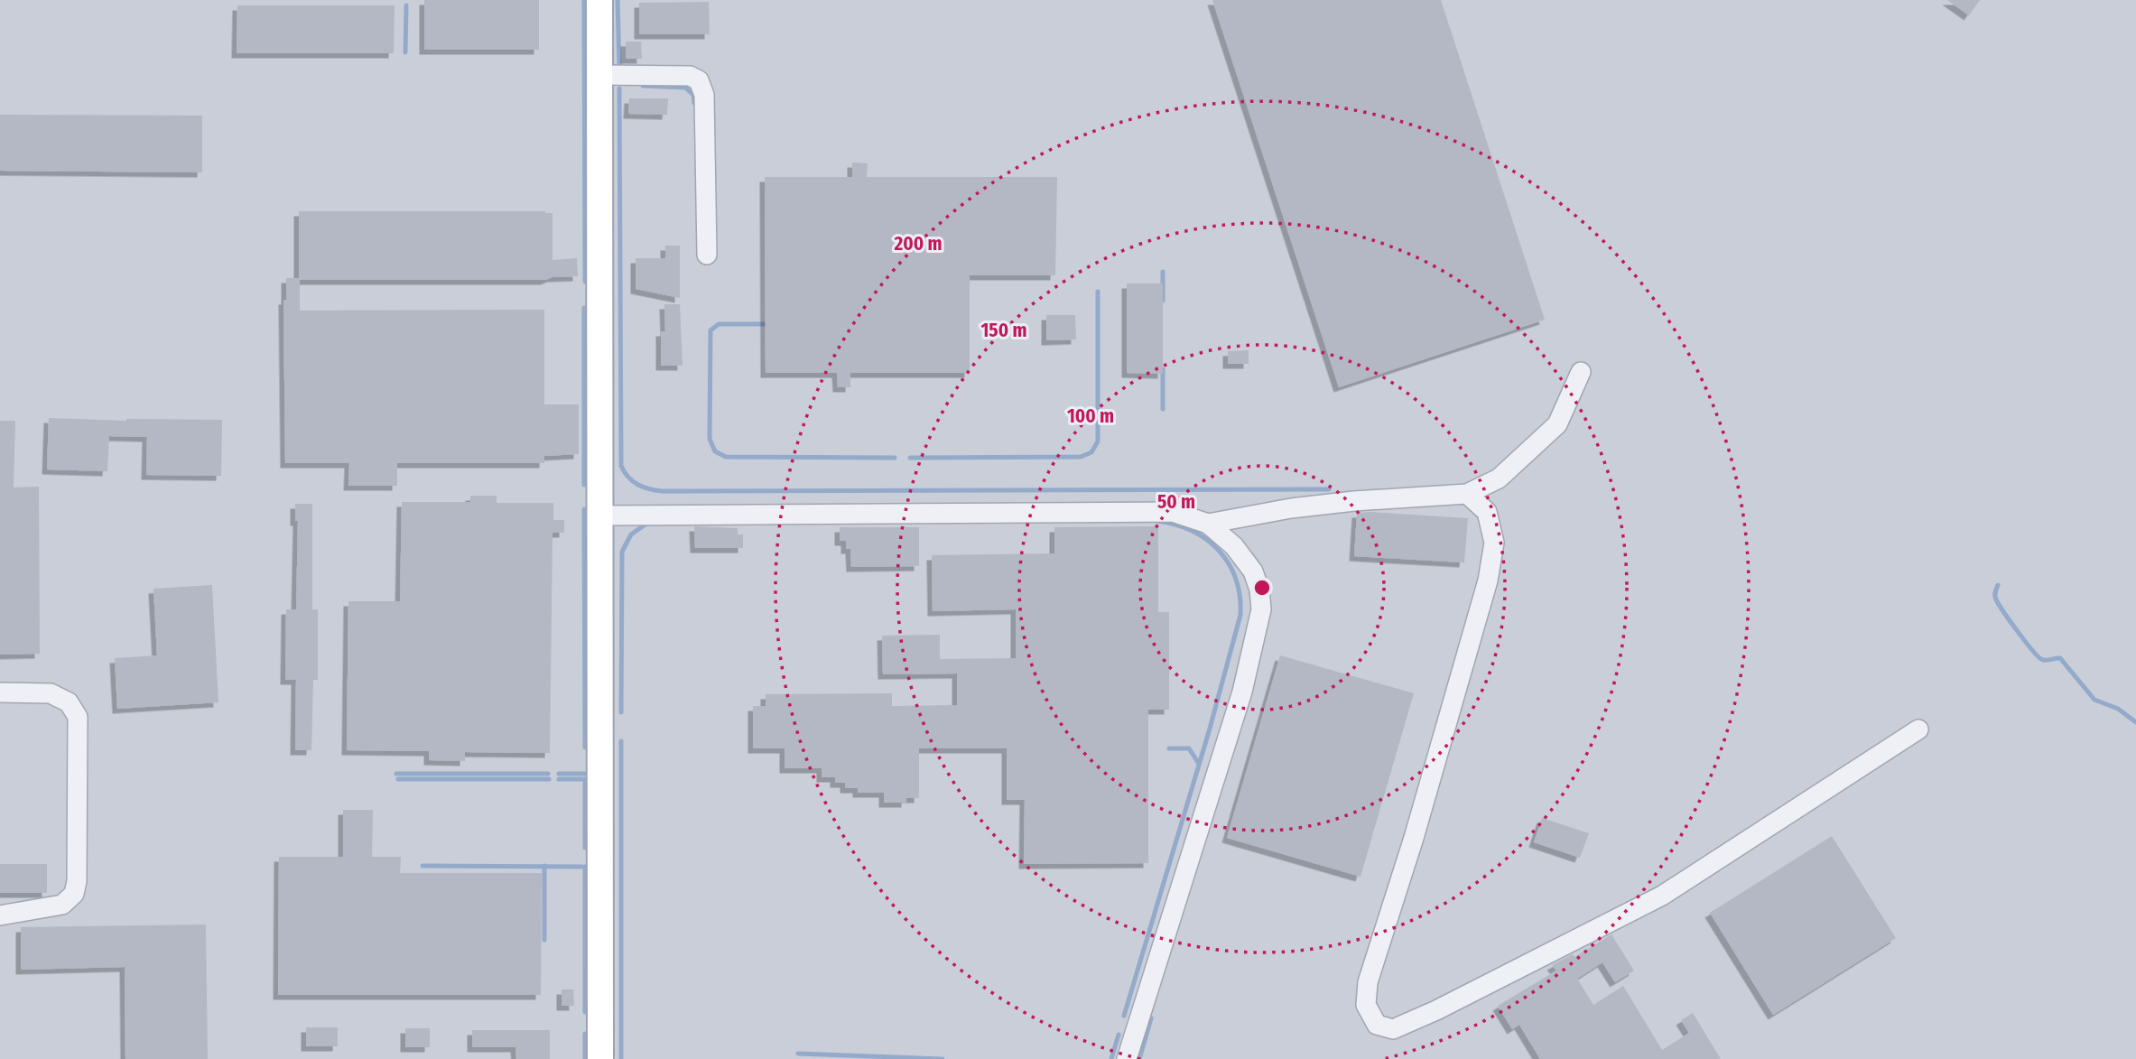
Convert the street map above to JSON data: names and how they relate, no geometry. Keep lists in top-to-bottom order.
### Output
{
  "rings": [
    "200 m",
    "150 m",
    "100 m",
    "50 m"
  ]
}
